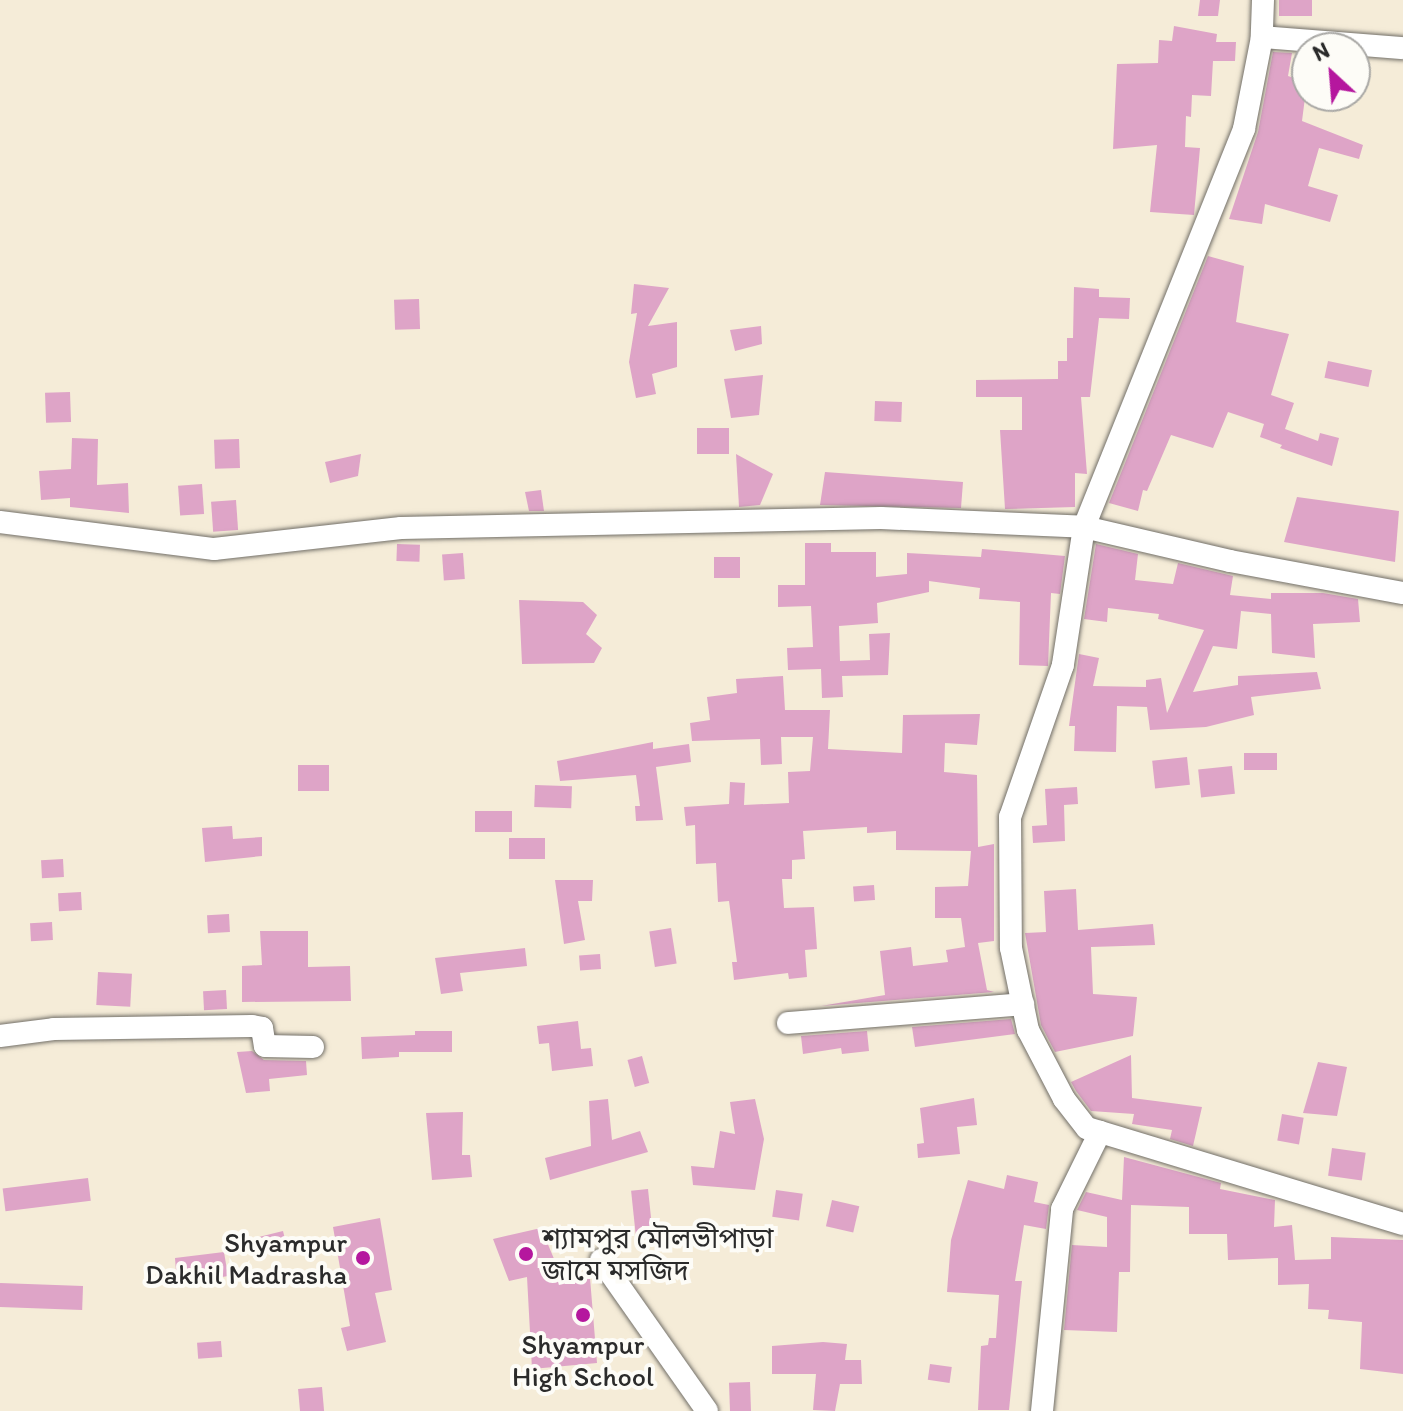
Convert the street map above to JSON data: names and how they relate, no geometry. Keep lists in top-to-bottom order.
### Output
{
  "places": ["শ্যামপুর মৌলভীপাড়া জামে মসজিদ", "Shyampur Dakhil Madrasha", "Shyampur High School"],
  "north": "top left"
}
